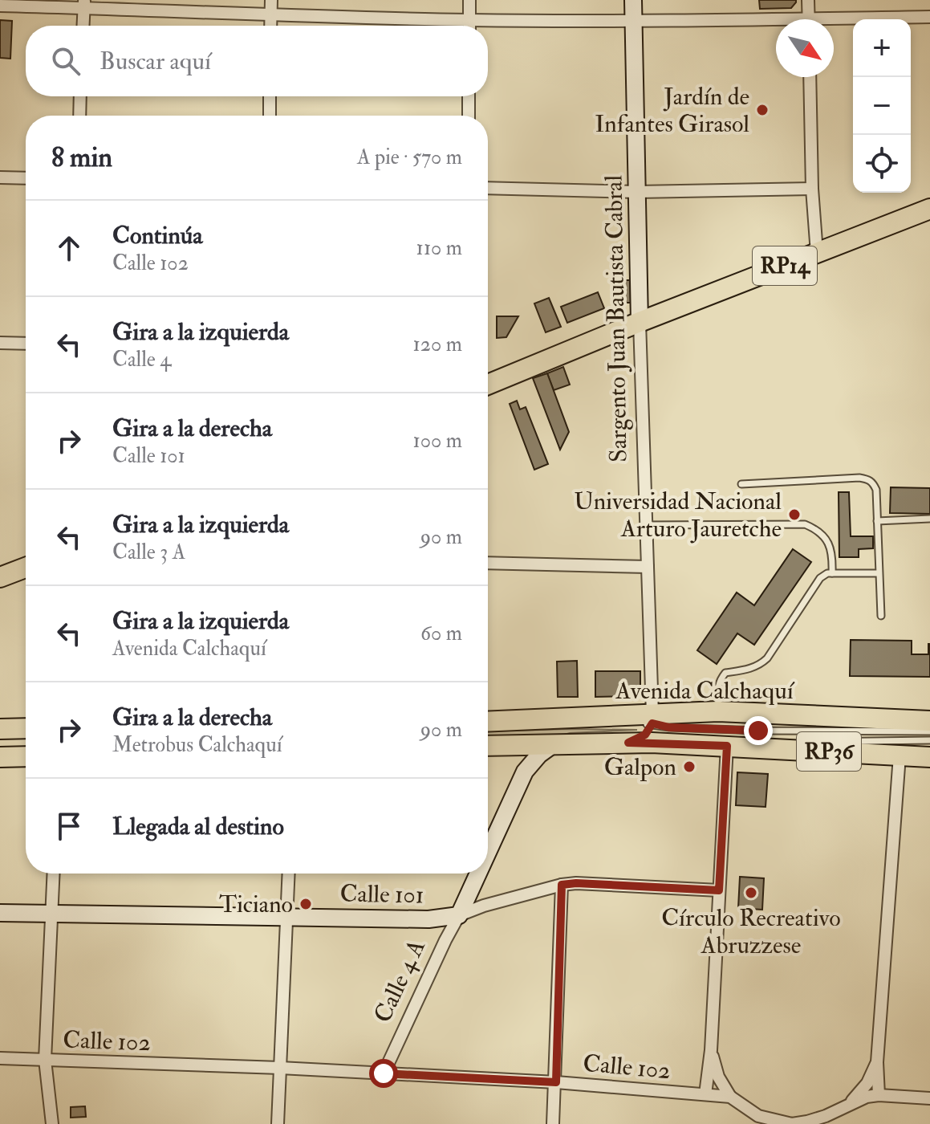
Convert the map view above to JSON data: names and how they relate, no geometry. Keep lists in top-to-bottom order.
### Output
{
  "streets": {
    "main road": ["RP14", "Avenida Calchaquí", "RP36"],
    "street": [
      "Sargento Juan Bautista Cabral",
      "Calle 101",
      "Calle 4 A",
      "Calle 102"
    ]
  },
  "crossings": [
    ["RP14", "Sargento Juan Bautista Cabral"],
    ["Sargento Juan Bautista Cabral", "Avenida Calchaquí"],
    ["RP36", "Calle 4 A"],
    ["Calle 101", "Calle 4 A"],
    ["Calle 4 A", "Calle 102"]
  ],
  "places": [
    "Jardín de Infantes Girasol",
    "Universidad Nacional Arturo Jauretche",
    "Galpon",
    "Círculo Recreativo Abruzzese",
    "Ticiano"
  ],
  "north": "bottom right",
  "page": {
    "map_buttons": ["+", "−"],
    "search": "Buscar aquí",
    "heading": ["8 min", "A pie · 570 m"],
    "list": [
      ["Continúa", "Calle 102", "110 m"],
      ["Gira a la izquierda", "Calle 4", "120 m"],
      ["Gira a la derecha", "Calle 101", "100 m"],
      ["Gira a la izquierda", "Calle 3 A", "90 m"],
      ["Gira a la izquierda", "Avenida Calchaquí", "60 m"],
      ["Gira a la derecha", "Metrobus Calchaquí", "90 m"],
      "Llegada al destino"
    ]
  }
}
